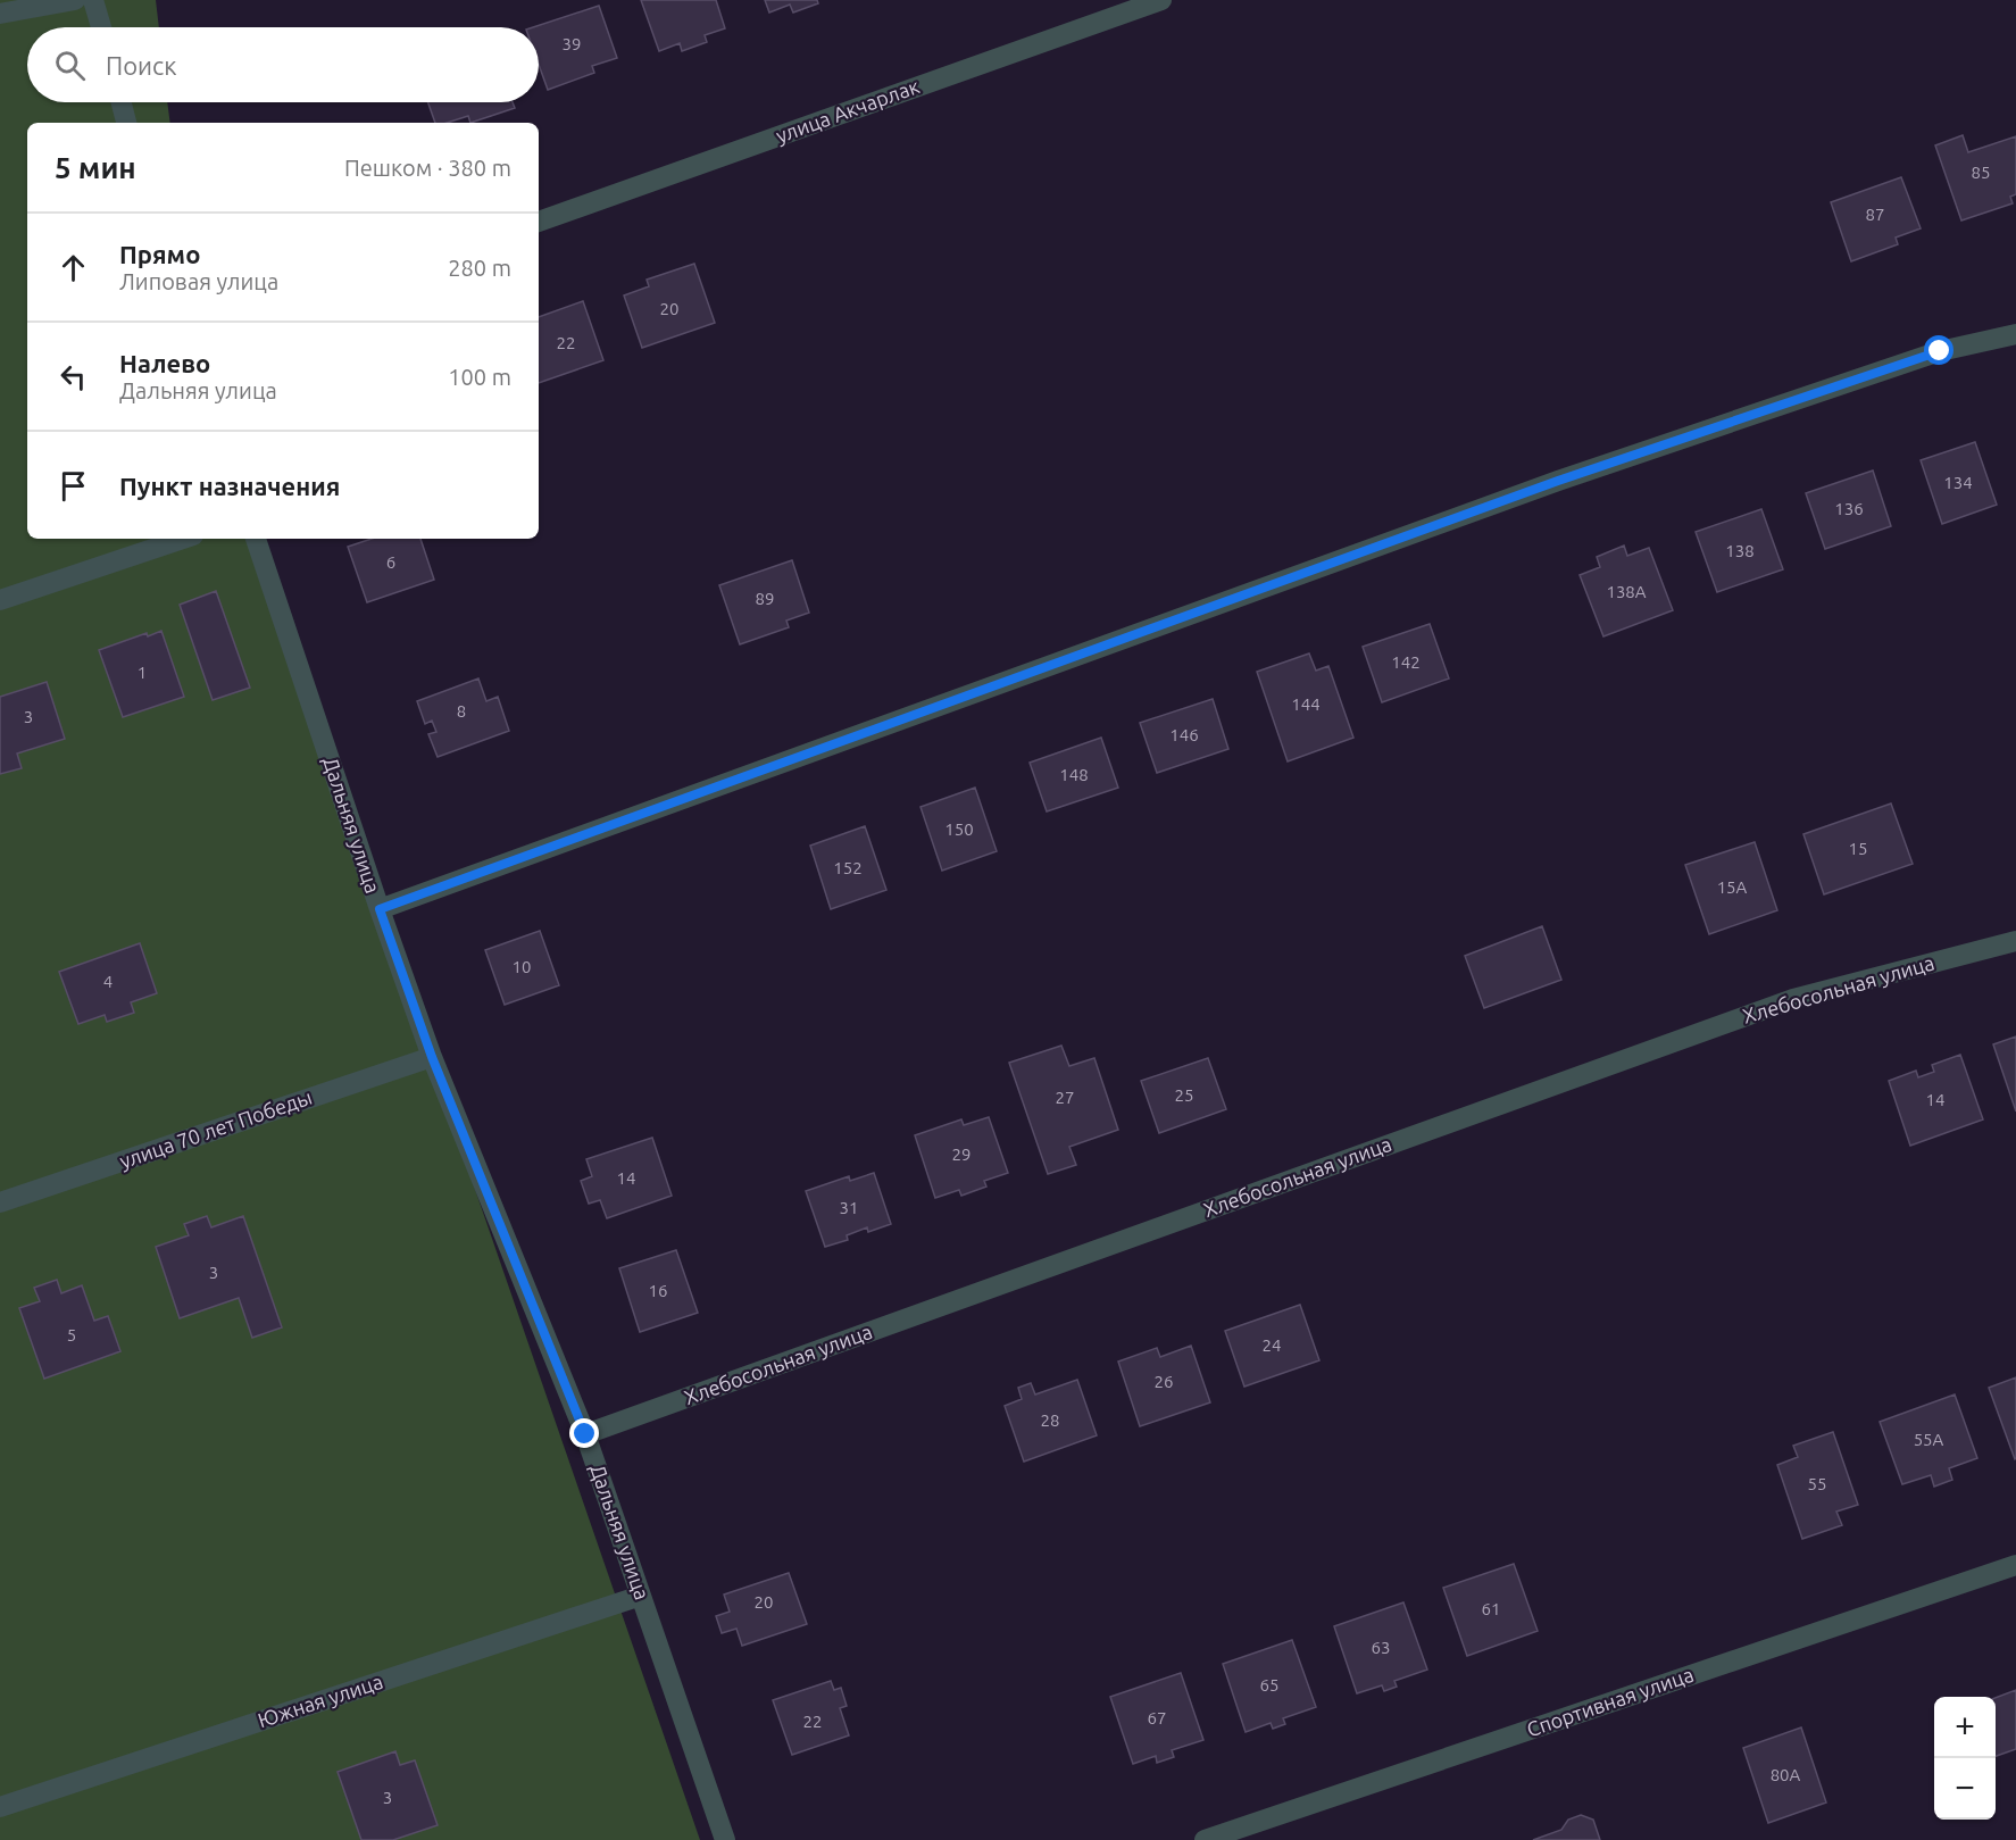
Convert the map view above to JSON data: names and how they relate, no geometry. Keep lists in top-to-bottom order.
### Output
{
  "streets": {
    "street": [
      "улица Акчарлак",
      "Дальняя улица",
      "Хлебосольная улица",
      "улица 70 лет Победы",
      "Южная улица",
      "Спортивная улица"
    ]
  },
  "crossings": [
    ["Дальняя улица", "Хлебосольная улица"],
    ["Дальняя улица", "улица 70 лет Победы"],
    ["Дальняя улица", "Южная улица"]
  ],
  "house_numbers": [
    "39",
    "85",
    "87",
    "20",
    "22",
    "134",
    "136",
    "138",
    "6",
    "138А",
    "89",
    "142",
    "1",
    "144",
    "8",
    "3",
    "146",
    "148",
    "150",
    "15",
    "152",
    "15А",
    "10",
    "4",
    "25",
    "27",
    "14",
    "29",
    "14",
    "31",
    "3",
    "16",
    "5",
    "24",
    "26",
    "28",
    "55А",
    "55",
    "20",
    "61",
    "63",
    "65",
    "67",
    "22",
    "80А",
    "3"
  ],
  "page": {
    "search": "Поиск",
    "heading": ["5 мин", "Пешком · 380 m"],
    "list": [
      ["Прямо", "Липовая улица", "280 m"],
      ["Налево", "Дальняя улица", "100 m"],
      "Пункт назначения"
    ],
    "map_buttons": ["+", "−"]
  }
}
